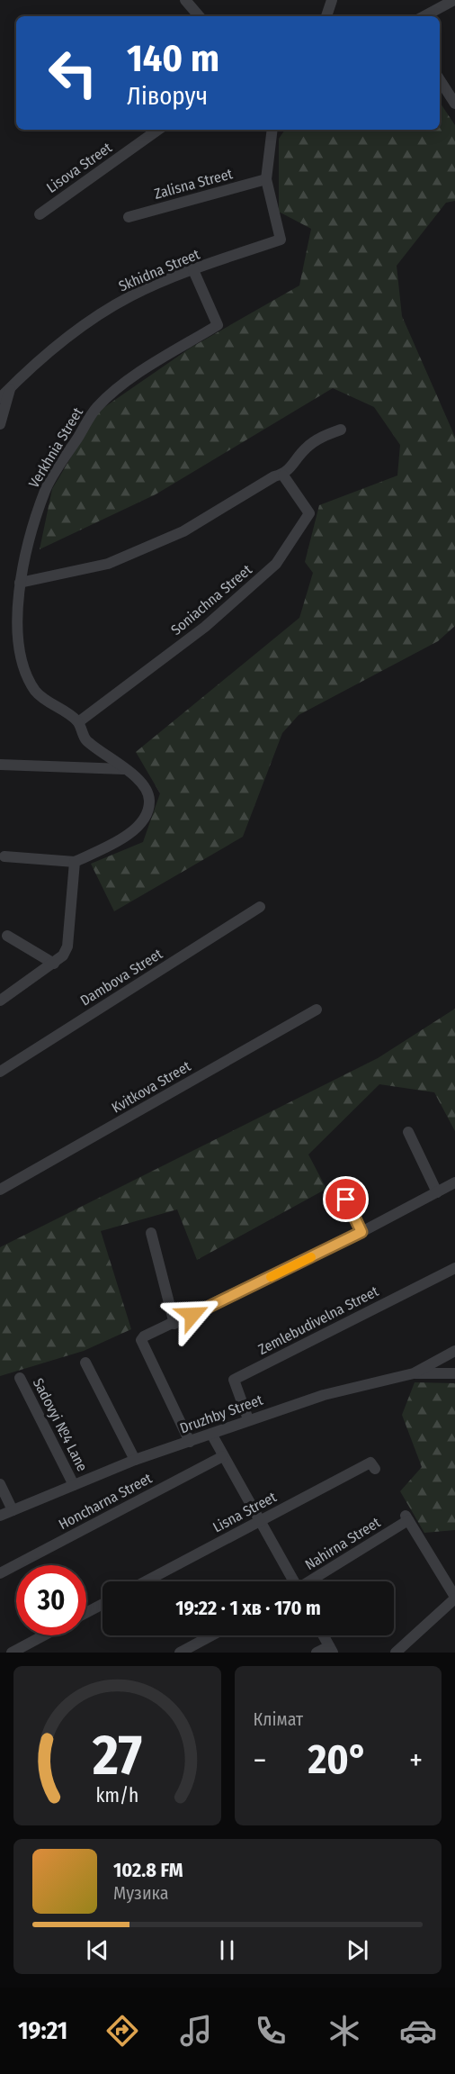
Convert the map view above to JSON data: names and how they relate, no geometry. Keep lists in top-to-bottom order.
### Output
{
  "streets": {
    "street": [
      "Lisova Street",
      "Zalisna Street",
      "Skhidna Street",
      "Verkhnia Street",
      "Soniachna Street",
      "Dambova Street",
      "Kvitkova Street",
      "Zemlebudivelna Street",
      "Druzhby Street",
      "Sadovyi №4 Lane",
      "Honcharna Street",
      "Lisna Street",
      "Nahirna Street"
    ]
  },
  "crossings": [
    ["Zalisna Street", "Skhidna Street"],
    ["Skhidna Street", "Verkhnia Street"],
    ["Zemlebudivelna Street", "Druzhby Street"],
    ["Druzhby Street", "Sadovyi №4 Lane"]
  ],
  "page": {
    "turn": ["140 m", "Ліворуч"],
    "limit": "30",
    "trip": "19:22 · 1 хв · 170 m",
    "tile": "Клімат",
    "heat": ["−", "20°", "+"],
    "song": ["102.8 FM", "Музика"],
    "tabs": "19:21",
    "gauge": ["27", "km/h"]
  }
}
